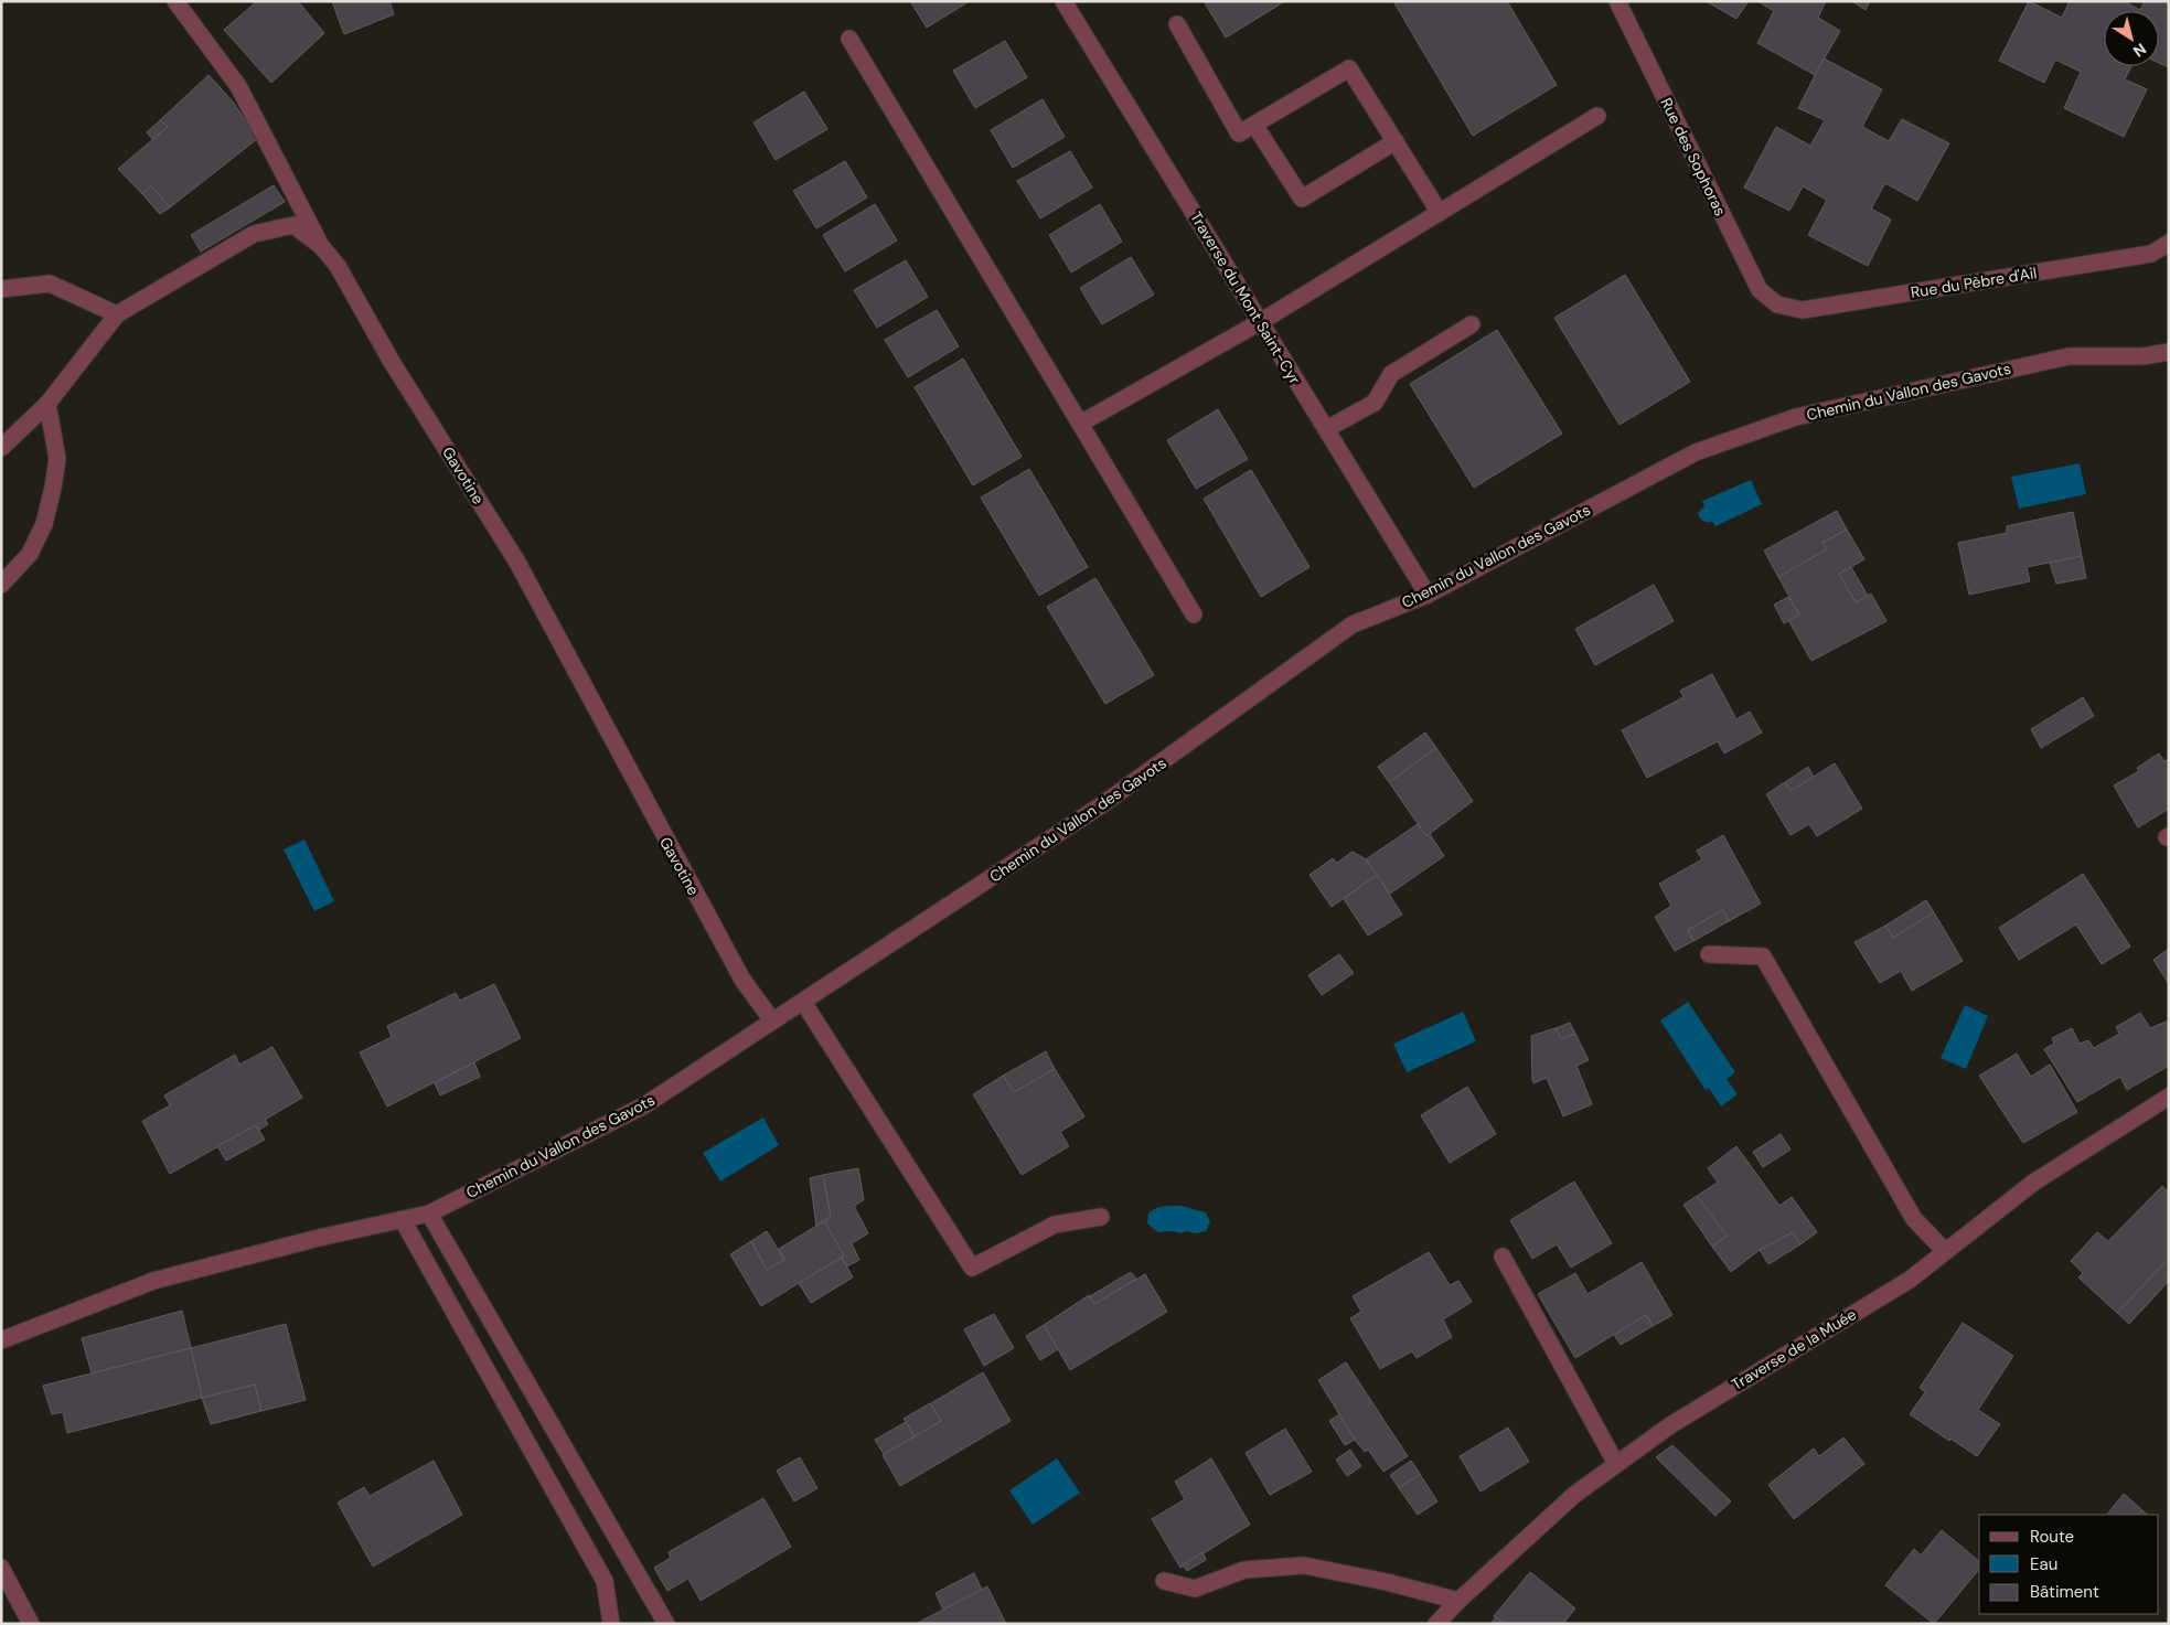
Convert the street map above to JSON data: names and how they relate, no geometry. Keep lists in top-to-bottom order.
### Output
{
  "streets": {
    "street": [
      "Rue des Sophoras",
      "Rue du Pèbre d'Ail",
      "Traverse du Mont Saint-Cyr",
      "Chemin du Vallon des Gavots",
      "Gavotine",
      "Traverse de la Muée"
    ]
  },
  "crossings": [
    ["Rue des Sophoras", "Rue du Pèbre d'Ail"],
    ["Traverse du Mont Saint-Cyr", "Chemin du Vallon des Gavots"],
    ["Chemin du Vallon des Gavots", "Gavotine"]
  ],
  "legend": ["Route", "Eau", "Bâtiment"],
  "north": "bottom right"
}
